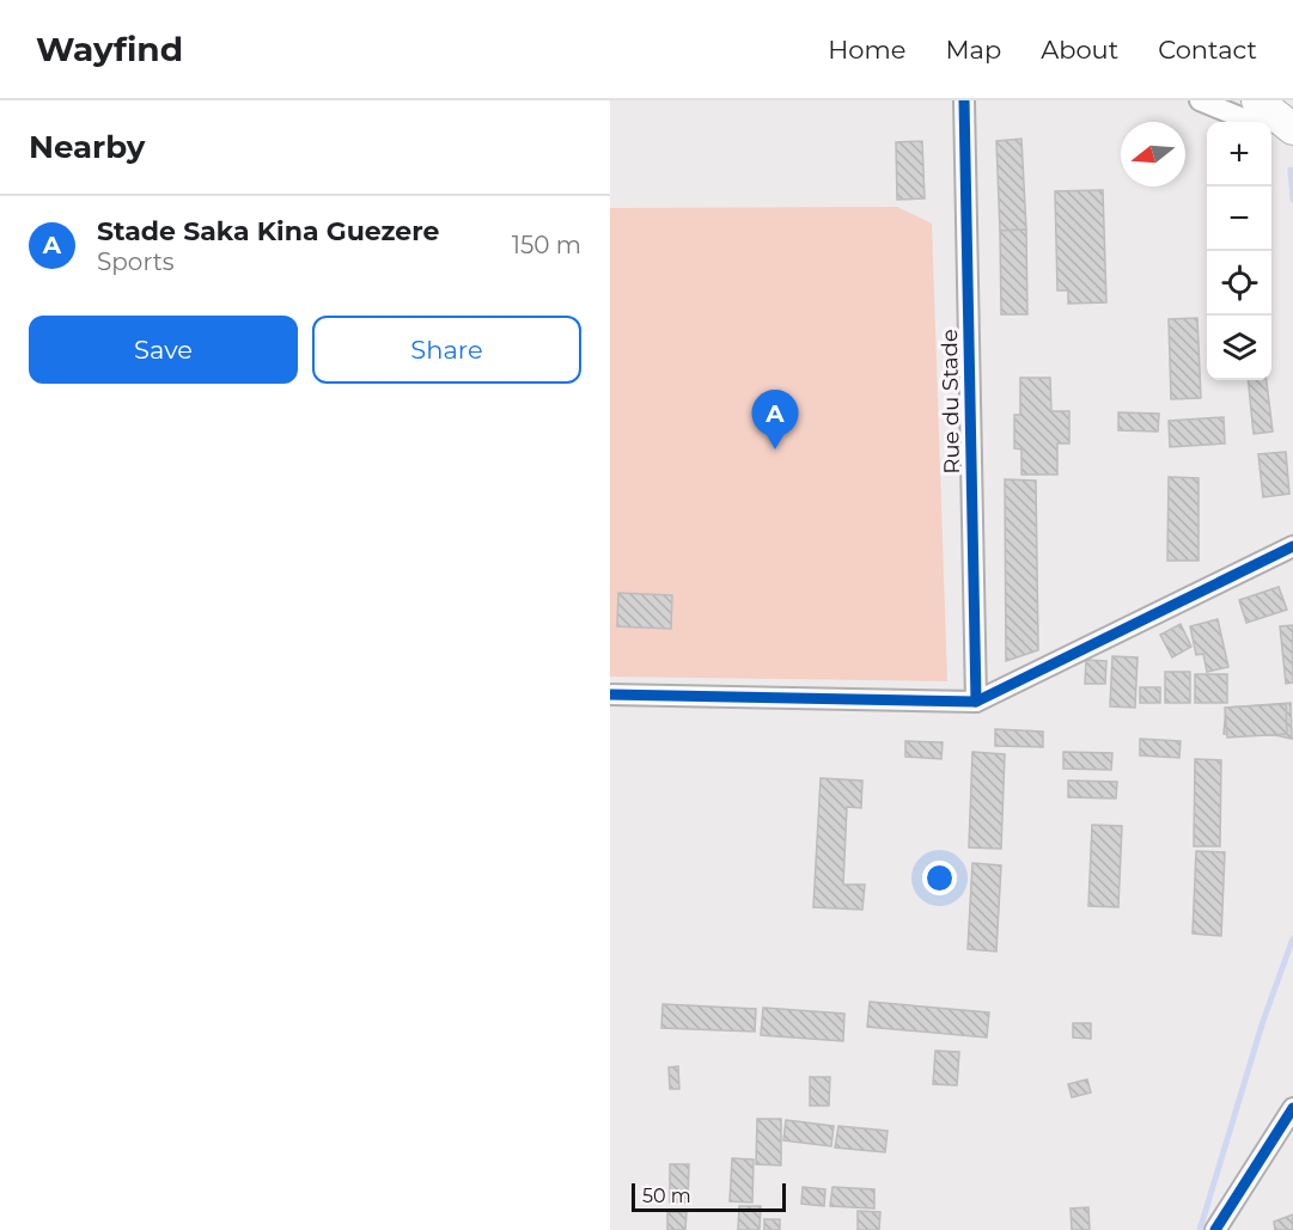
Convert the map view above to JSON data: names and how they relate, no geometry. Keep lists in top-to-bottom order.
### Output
{
  "streets": {
    "street": ["Rue du Stade"]
  },
  "scale_bar": "50 m",
  "north": "left",
  "page": {
    "header": "Wayfind",
    "nav": [
      "Home",
      "Map",
      "About",
      "Contact"
    ],
    "heading": "Nearby",
    "map_buttons": ["+", "−"],
    "list": [
      {
        "mark": "A",
        "name": "Stade Saka Kina Guezere",
        "note": "Sports",
        "value": "150 m"
      }
    ],
    "buttons": ["Save", "Share"],
    "pins": "A",
    "scale": "50 m"
  }
}
